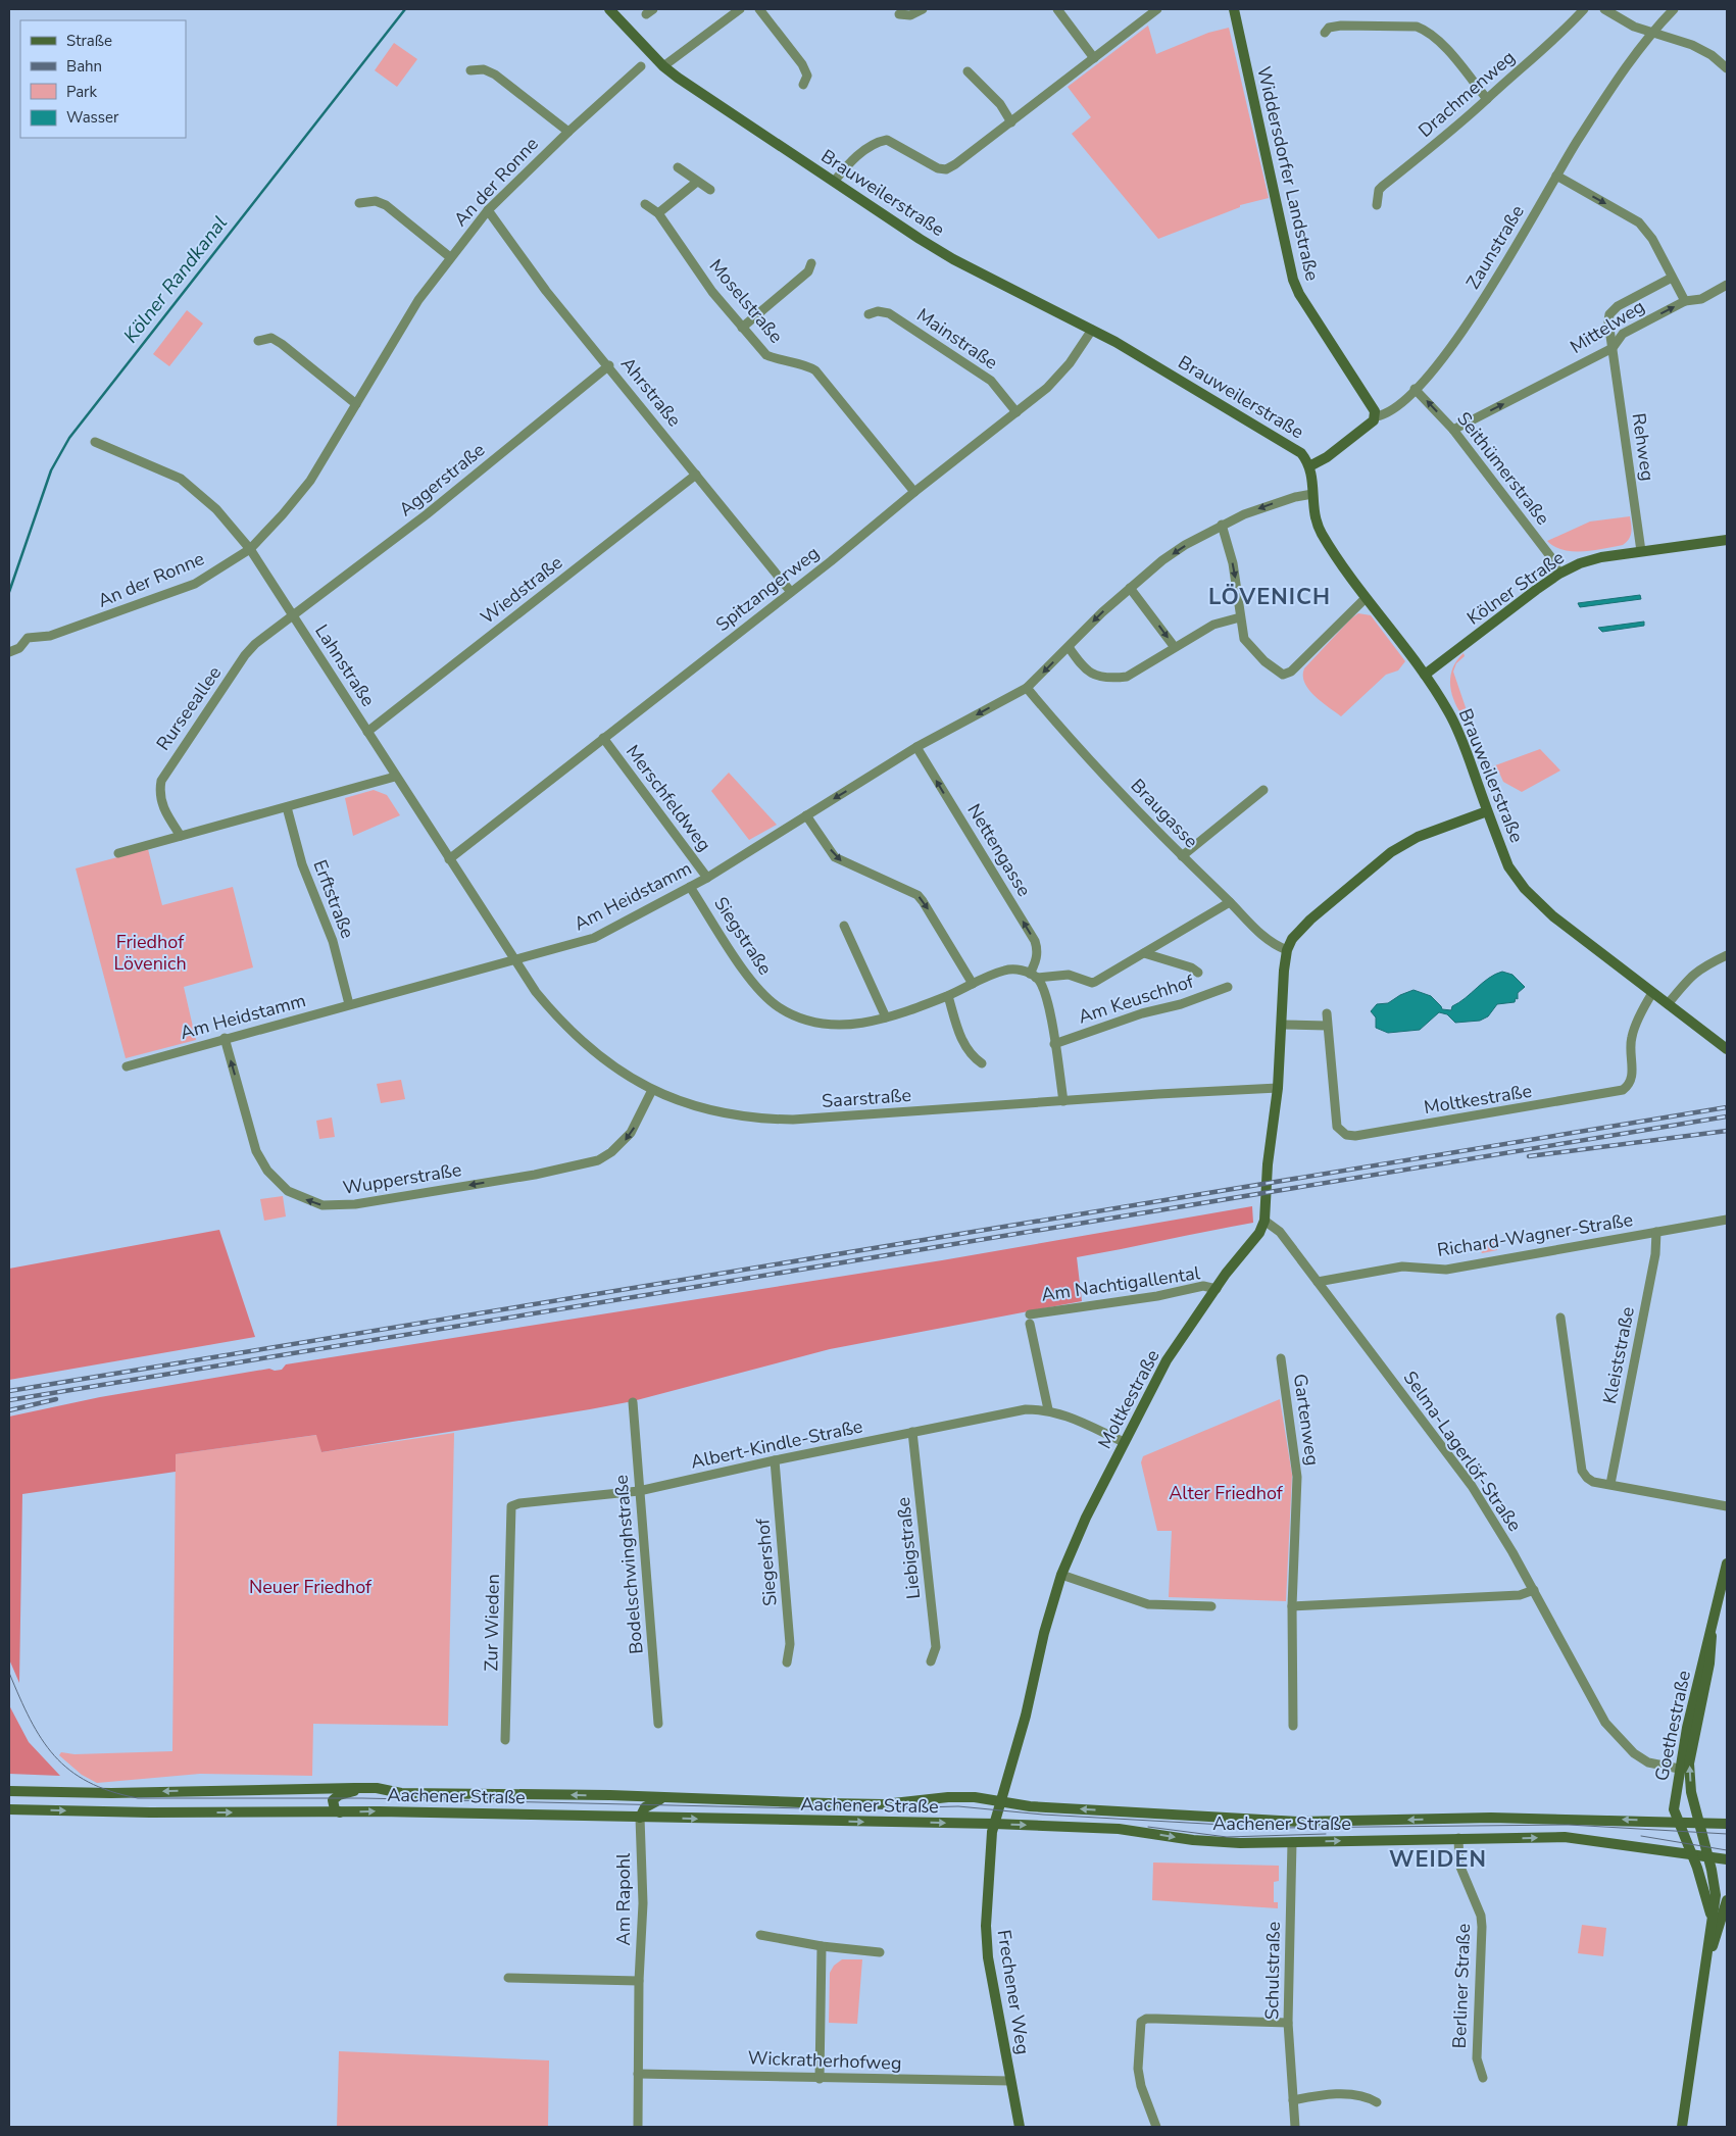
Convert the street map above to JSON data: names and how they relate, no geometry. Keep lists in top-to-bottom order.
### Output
{
  "streets": {
    "street": [
      "Drachmenweg",
      "Widdersdorfer Landstraße",
      "An der Ronne",
      "Brauweilerstraße",
      "Zaunstraße",
      "Moselstraße",
      "Mittelweg",
      "Mainstraße",
      "Ahrstraße",
      "Rehweg",
      "Seithümerstraße",
      "Aggerstraße",
      "Kölner Straße",
      "Spitzangerweg",
      "Wiedstraße",
      "Lahnstraße",
      "Rurseeallee",
      "Merschfeldweg",
      "Braugasse",
      "Nettengasse",
      "Am Heidstamm",
      "Erftstraße",
      "Siegstraße",
      "Am Keuschhof",
      "Saarstraße",
      "Moltkestraße",
      "Wupperstraße",
      "Richard-Wagner-Straße",
      "Am Nachtigallental",
      "Kleiststraße",
      "Gartenweg",
      "Albert-Kindle-Straße",
      "Selma-Lagerlöf-Straße",
      "Liebigstraße",
      "Siegershof",
      "Bodelschwinghstraße",
      "Zur Wieden",
      "Goethestraße",
      "Aachener Straße",
      "Am Rapohl",
      "Schulstraße",
      "Berliner Straße",
      "Frechener Weg",
      "Wickratherhofweg"
    ]
  },
  "crossings": [
    ["Widdersdorfer Landstraße", "Zaunstraße"],
    ["An der Ronne", "Ahrstraße"],
    ["An der Ronne", "Lahnstraße"],
    ["Brauweilerstraße", "Zaunstraße"],
    ["Brauweilerstraße", "Kölner Straße"],
    ["Brauweilerstraße", "Spitzangerweg"],
    ["Brauweilerstraße", "Am Heidstamm"],
    ["Brauweilerstraße", "Moltkestraße"],
    ["Zaunstraße", "Seithümerstraße"],
    ["Moselstraße", "Spitzangerweg"],
    ["Mittelweg", "Rehweg"],
    ["Mittelweg", "Seithümerstraße"],
    ["Mainstraße", "Spitzangerweg"],
    ["Ahrstraße", "Aggerstraße"],
    ["Ahrstraße", "Spitzangerweg"],
    ["Ahrstraße", "Wiedstraße"],
    ["Rehweg", "Kölner Straße"],
    ["Seithümerstraße", "Kölner Straße"],
    ["Aggerstraße", "Lahnstraße"],
    ["Aggerstraße", "Rurseeallee"],
    ["Spitzangerweg", "Lahnstraße"],
    ["Spitzangerweg", "Merschfeldweg"],
    ["Wiedstraße", "Lahnstraße"],
    ["Lahnstraße", "Rurseeallee"],
    ["Lahnstraße", "Am Heidstamm"],
    ["Lahnstraße", "Saarstraße"],
    ["Merschfeldweg", "Am Heidstamm"],
    ["Braugasse", "Am Heidstamm"],
    ["Braugasse", "Moltkestraße"],
    ["Nettengasse", "Am Heidstamm"],
    ["Nettengasse", "Siegstraße"],
    ["Am Heidstamm", "Erftstraße"],
    ["Am Heidstamm", "Siegstraße"],
    ["Am Heidstamm", "Saarstraße"],
    ["Am Heidstamm", "Wupperstraße"],
    ["Saarstraße", "Moltkestraße"],
    ["Saarstraße", "Wupperstraße"],
    ["Moltkestraße", "Am Nachtigallental"],
    ["Moltkestraße", "Albert-Kindle-Straße"],
    ["Moltkestraße", "Selma-Lagerlöf-Straße"],
    ["Moltkestraße", "Aachener Straße"],
    ["Moltkestraße", "Frechener Weg"],
    ["Richard-Wagner-Straße", "Kleiststraße"],
    ["Richard-Wagner-Straße", "Selma-Lagerlöf-Straße"],
    ["Am Nachtigallental", "Albert-Kindle-Straße"],
    ["Albert-Kindle-Straße", "Liebigstraße"],
    ["Albert-Kindle-Straße", "Siegershof"],
    ["Albert-Kindle-Straße", "Bodelschwinghstraße"],
    ["Albert-Kindle-Straße", "Zur Wieden"],
    ["Selma-Lagerlöf-Straße", "Goethestraße"],
    ["Goethestraße", "Aachener Straße"],
    ["Aachener Straße", "Am Rapohl"],
    ["Aachener Straße", "Schulstraße"],
    ["Aachener Straße", "Berliner Straße"],
    ["Aachener Straße", "Frechener Weg"],
    ["Am Rapohl", "Wickratherhofweg"],
    ["Frechener Weg", "Wickratherhofweg"]
  ],
  "one_way": ["Mittelweg", "Am Heidstamm"],
  "districts": ["LÖVENICH", "WEIDEN"],
  "water": ["Kölner Randkanal"],
  "parks": ["Friedhof Lövenich", "Alter Friedhof", "Neuer Friedhof"],
  "legend": [
    "Straße",
    "Bahn",
    "Park",
    "Wasser"
  ]
}
